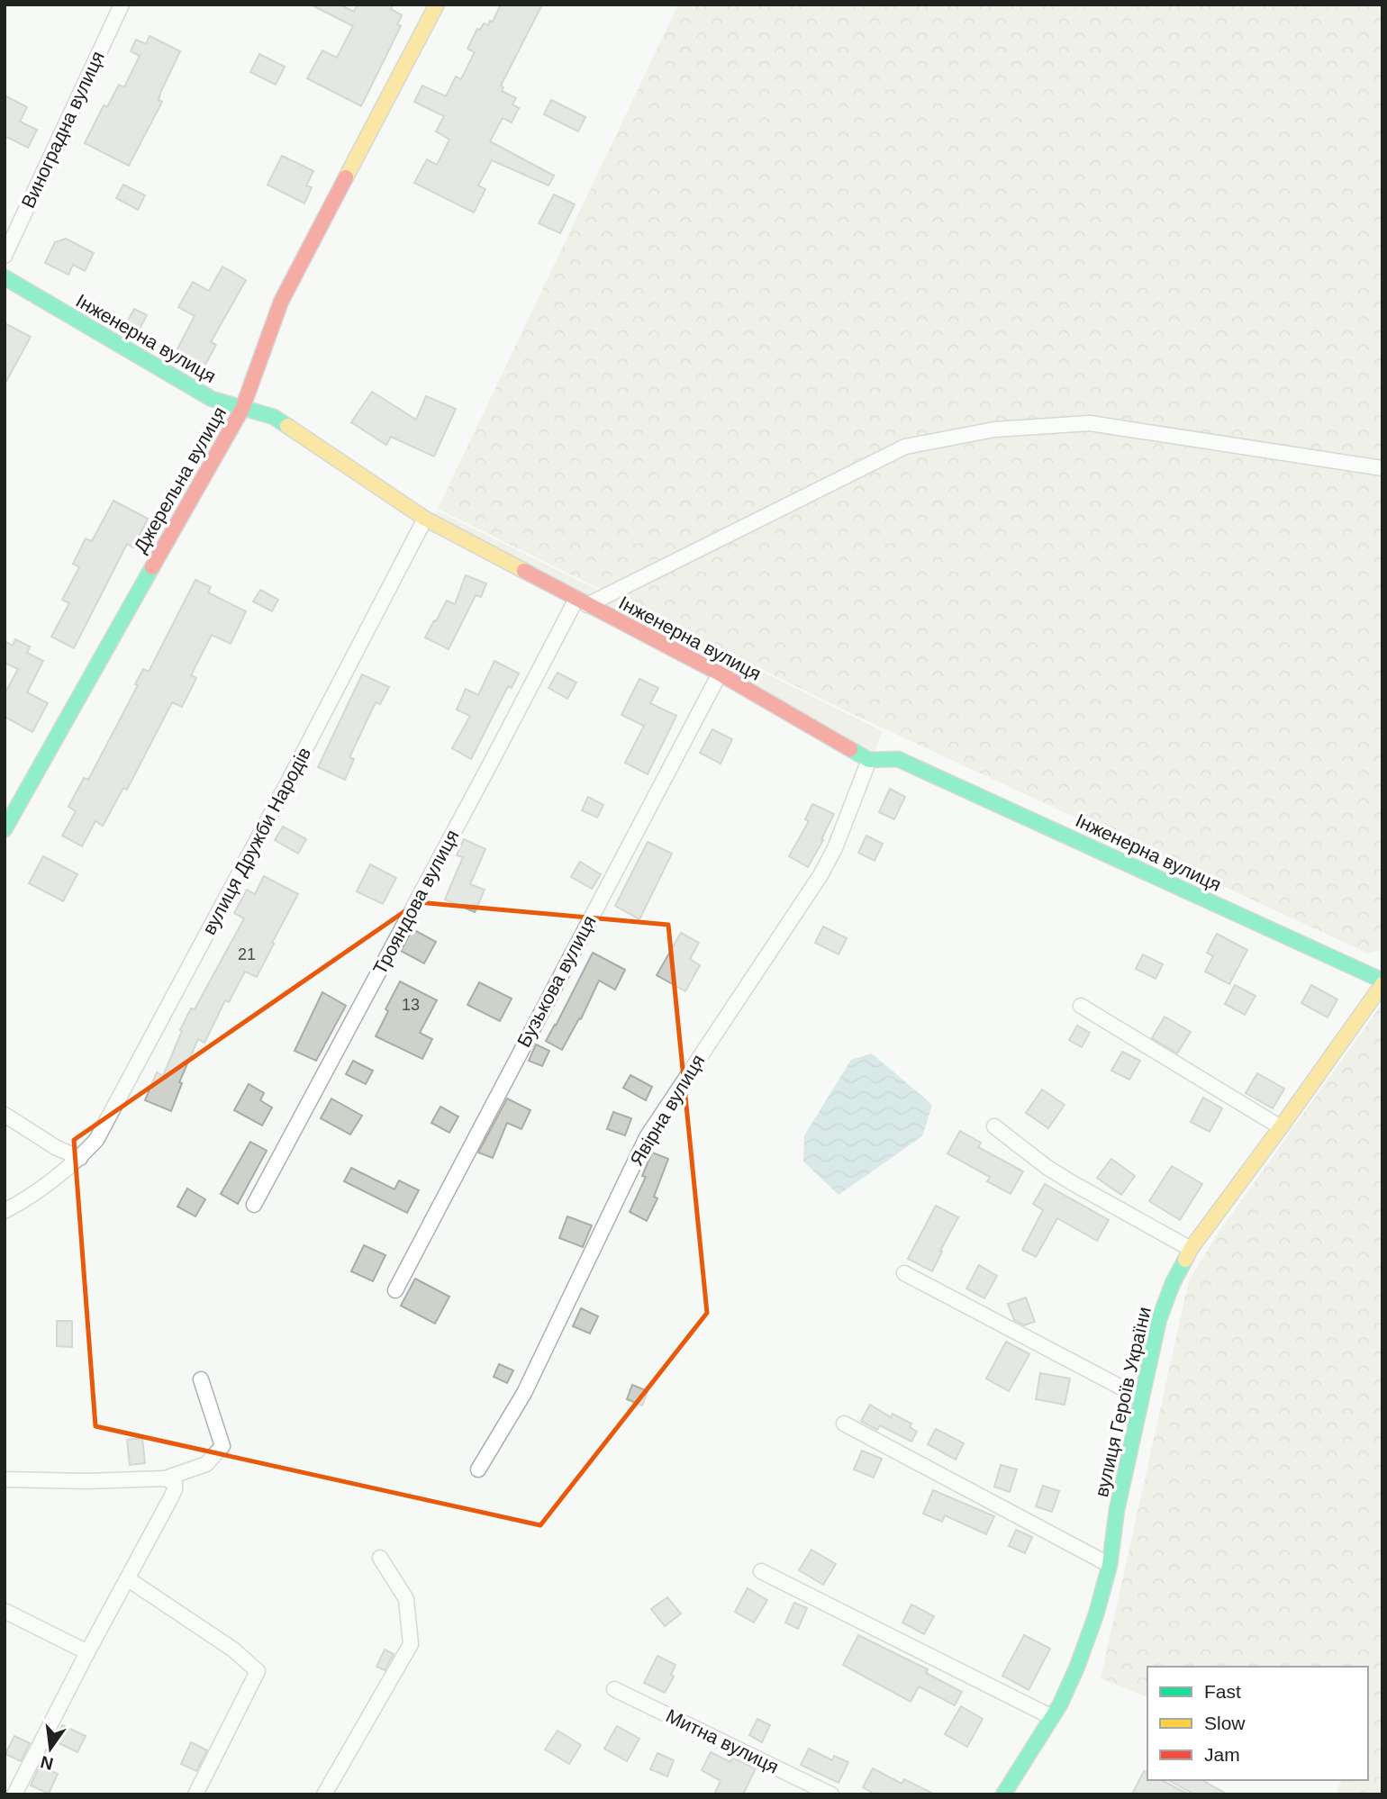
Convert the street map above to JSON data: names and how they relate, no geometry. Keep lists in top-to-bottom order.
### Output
{
  "streets": {
    "street": [
      "Виноградна вулиця",
      "Інженерна вулиця",
      "Джерельна вулиця",
      "вулиця Дружби Народів",
      "Трояндова вулиця",
      "Бузькова вулиця",
      "Явірна вулиця",
      "вулиця Героїв України",
      "Митна вулиця"
    ]
  },
  "crossings": [
    ["Інженерна вулиця", "Джерельна вулиця"],
    ["Інженерна вулиця", "вулиця Дружби Народів"],
    ["Інженерна вулиця", "Трояндова вулиця"],
    ["Інженерна вулиця", "Бузькова вулиця"],
    ["Інженерна вулиця", "Явірна вулиця"],
    ["Інженерна вулиця", "вулиця Героїв України"]
  ],
  "house_numbers": ["21", "13"],
  "legend": ["Fast", "Slow", "Jam"],
  "north": "bottom"
}
